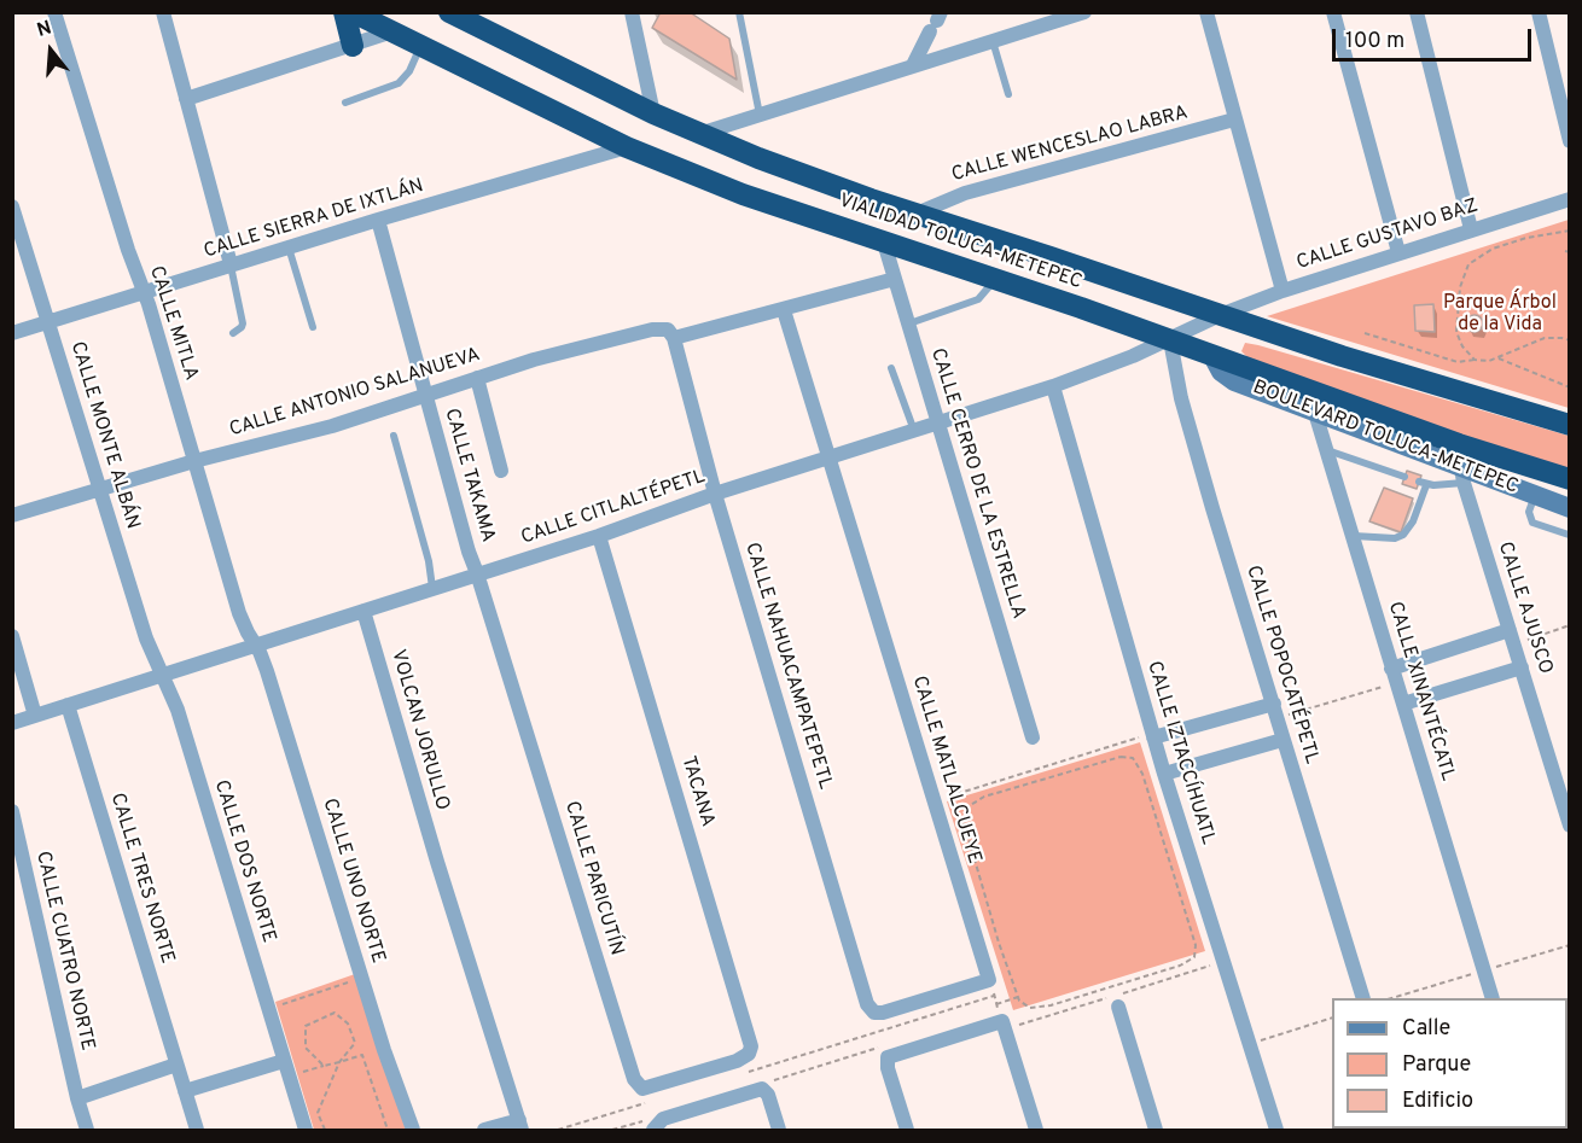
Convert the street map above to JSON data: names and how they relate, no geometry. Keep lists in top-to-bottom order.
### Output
{
  "streets": {
    "highway": ["VIALIDAD TOLUCA-METEPEC"],
    "main road": ["BOULEVARD TOLUCA-METEPEC"],
    "street": [
      "CALLE WENCESLAO LABRA",
      "CALLE SIERRA DE IXTLÁN",
      "CALLE GUSTAVO BAZ",
      "CALLE MITLA",
      "CALLE ANTONIO SALANUEVA",
      "CALLE MONTE ALBÁN",
      "CALLE TAKAMA",
      "CALLE CERRO DE LA ESTRELLA",
      "CALLE CITLALTÉPETL",
      "CALLE AJUSCO",
      "CALLE POPOCATÉPETL",
      "CALLE NAHUACAMPATEPETL",
      "CALLE XINANTÉCATL",
      "VOLCAN JORULLO",
      "CALLE IZTACCÍHUATL",
      "CALLE MATLALCUEYE",
      "TACANA",
      "CALLE DOS NORTE",
      "CALLE TRES NORTE",
      "CALLE PARICUTÍN",
      "CALLE UNO NORTE",
      "CALLE CUATRO NORTE"
    ]
  },
  "crossings": [
    ["CALLE WENCESLAO LABRA", "VIALIDAD TOLUCA-METEPEC"],
    ["CALLE SIERRA DE IXTLÁN", "VIALIDAD TOLUCA-METEPEC"],
    ["CALLE SIERRA DE IXTLÁN", "CALLE MITLA"],
    ["CALLE SIERRA DE IXTLÁN", "CALLE MONTE ALBÁN"],
    ["CALLE SIERRA DE IXTLÁN", "CALLE TAKAMA"],
    ["CALLE GUSTAVO BAZ", "VIALIDAD TOLUCA-METEPEC"],
    ["CALLE GUSTAVO BAZ", "CALLE CITLALTÉPETL"],
    ["VIALIDAD TOLUCA-METEPEC", "BOULEVARD TOLUCA-METEPEC"],
    ["VIALIDAD TOLUCA-METEPEC", "CALLE CERRO DE LA ESTRELLA"],
    ["VIALIDAD TOLUCA-METEPEC", "CALLE CITLALTÉPETL"],
    ["VIALIDAD TOLUCA-METEPEC", "CALLE AJUSCO"],
    ["VIALIDAD TOLUCA-METEPEC", "CALLE POPOCATÉPETL"],
    ["VIALIDAD TOLUCA-METEPEC", "CALLE XINANTÉCATL"],
    ["CALLE MITLA", "CALLE ANTONIO SALANUEVA"],
    ["CALLE MITLA", "CALLE CITLALTÉPETL"],
    ["CALLE MITLA", "CALLE UNO NORTE"],
    ["CALLE ANTONIO SALANUEVA", "CALLE MONTE ALBÁN"],
    ["CALLE ANTONIO SALANUEVA", "CALLE TAKAMA"],
    ["CALLE ANTONIO SALANUEVA", "CALLE CERRO DE LA ESTRELLA"],
    ["CALLE ANTONIO SALANUEVA", "CALLE NAHUACAMPATEPETL"],
    ["CALLE ANTONIO SALANUEVA", "CALLE MATLALCUEYE"],
    ["CALLE MONTE ALBÁN", "CALLE CITLALTÉPETL"],
    ["CALLE MONTE ALBÁN", "CALLE DOS NORTE"],
    ["BOULEVARD TOLUCA-METEPEC", "CALLE AJUSCO"],
    ["BOULEVARD TOLUCA-METEPEC", "CALLE XINANTÉCATL"],
    ["CALLE TAKAMA", "CALLE CITLALTÉPETL"],
    ["CALLE TAKAMA", "CALLE PARICUTÍN"],
    ["CALLE CERRO DE LA ESTRELLA", "CALLE CITLALTÉPETL"],
    ["CALLE CITLALTÉPETL", "CALLE POPOCATÉPETL"],
    ["CALLE CITLALTÉPETL", "CALLE NAHUACAMPATEPETL"],
    ["CALLE CITLALTÉPETL", "VOLCAN JORULLO"],
    ["CALLE CITLALTÉPETL", "CALLE IZTACCÍHUATL"],
    ["CALLE CITLALTÉPETL", "CALLE MATLALCUEYE"],
    ["CALLE CITLALTÉPETL", "TACANA"],
    ["CALLE CITLALTÉPETL", "CALLE DOS NORTE"],
    ["CALLE CITLALTÉPETL", "CALLE TRES NORTE"],
    ["CALLE CITLALTÉPETL", "CALLE PARICUTÍN"],
    ["CALLE CITLALTÉPETL", "CALLE UNO NORTE"],
    ["CALLE NAHUACAMPATEPETL", "CALLE MATLALCUEYE"],
    ["TACANA", "CALLE PARICUTÍN"]
  ],
  "parks": ["Parque Árbol de la Vida"],
  "legend": ["Calle", "Parque", "Edificio"],
  "scale_bar": "100 m",
  "north": "top"
}
